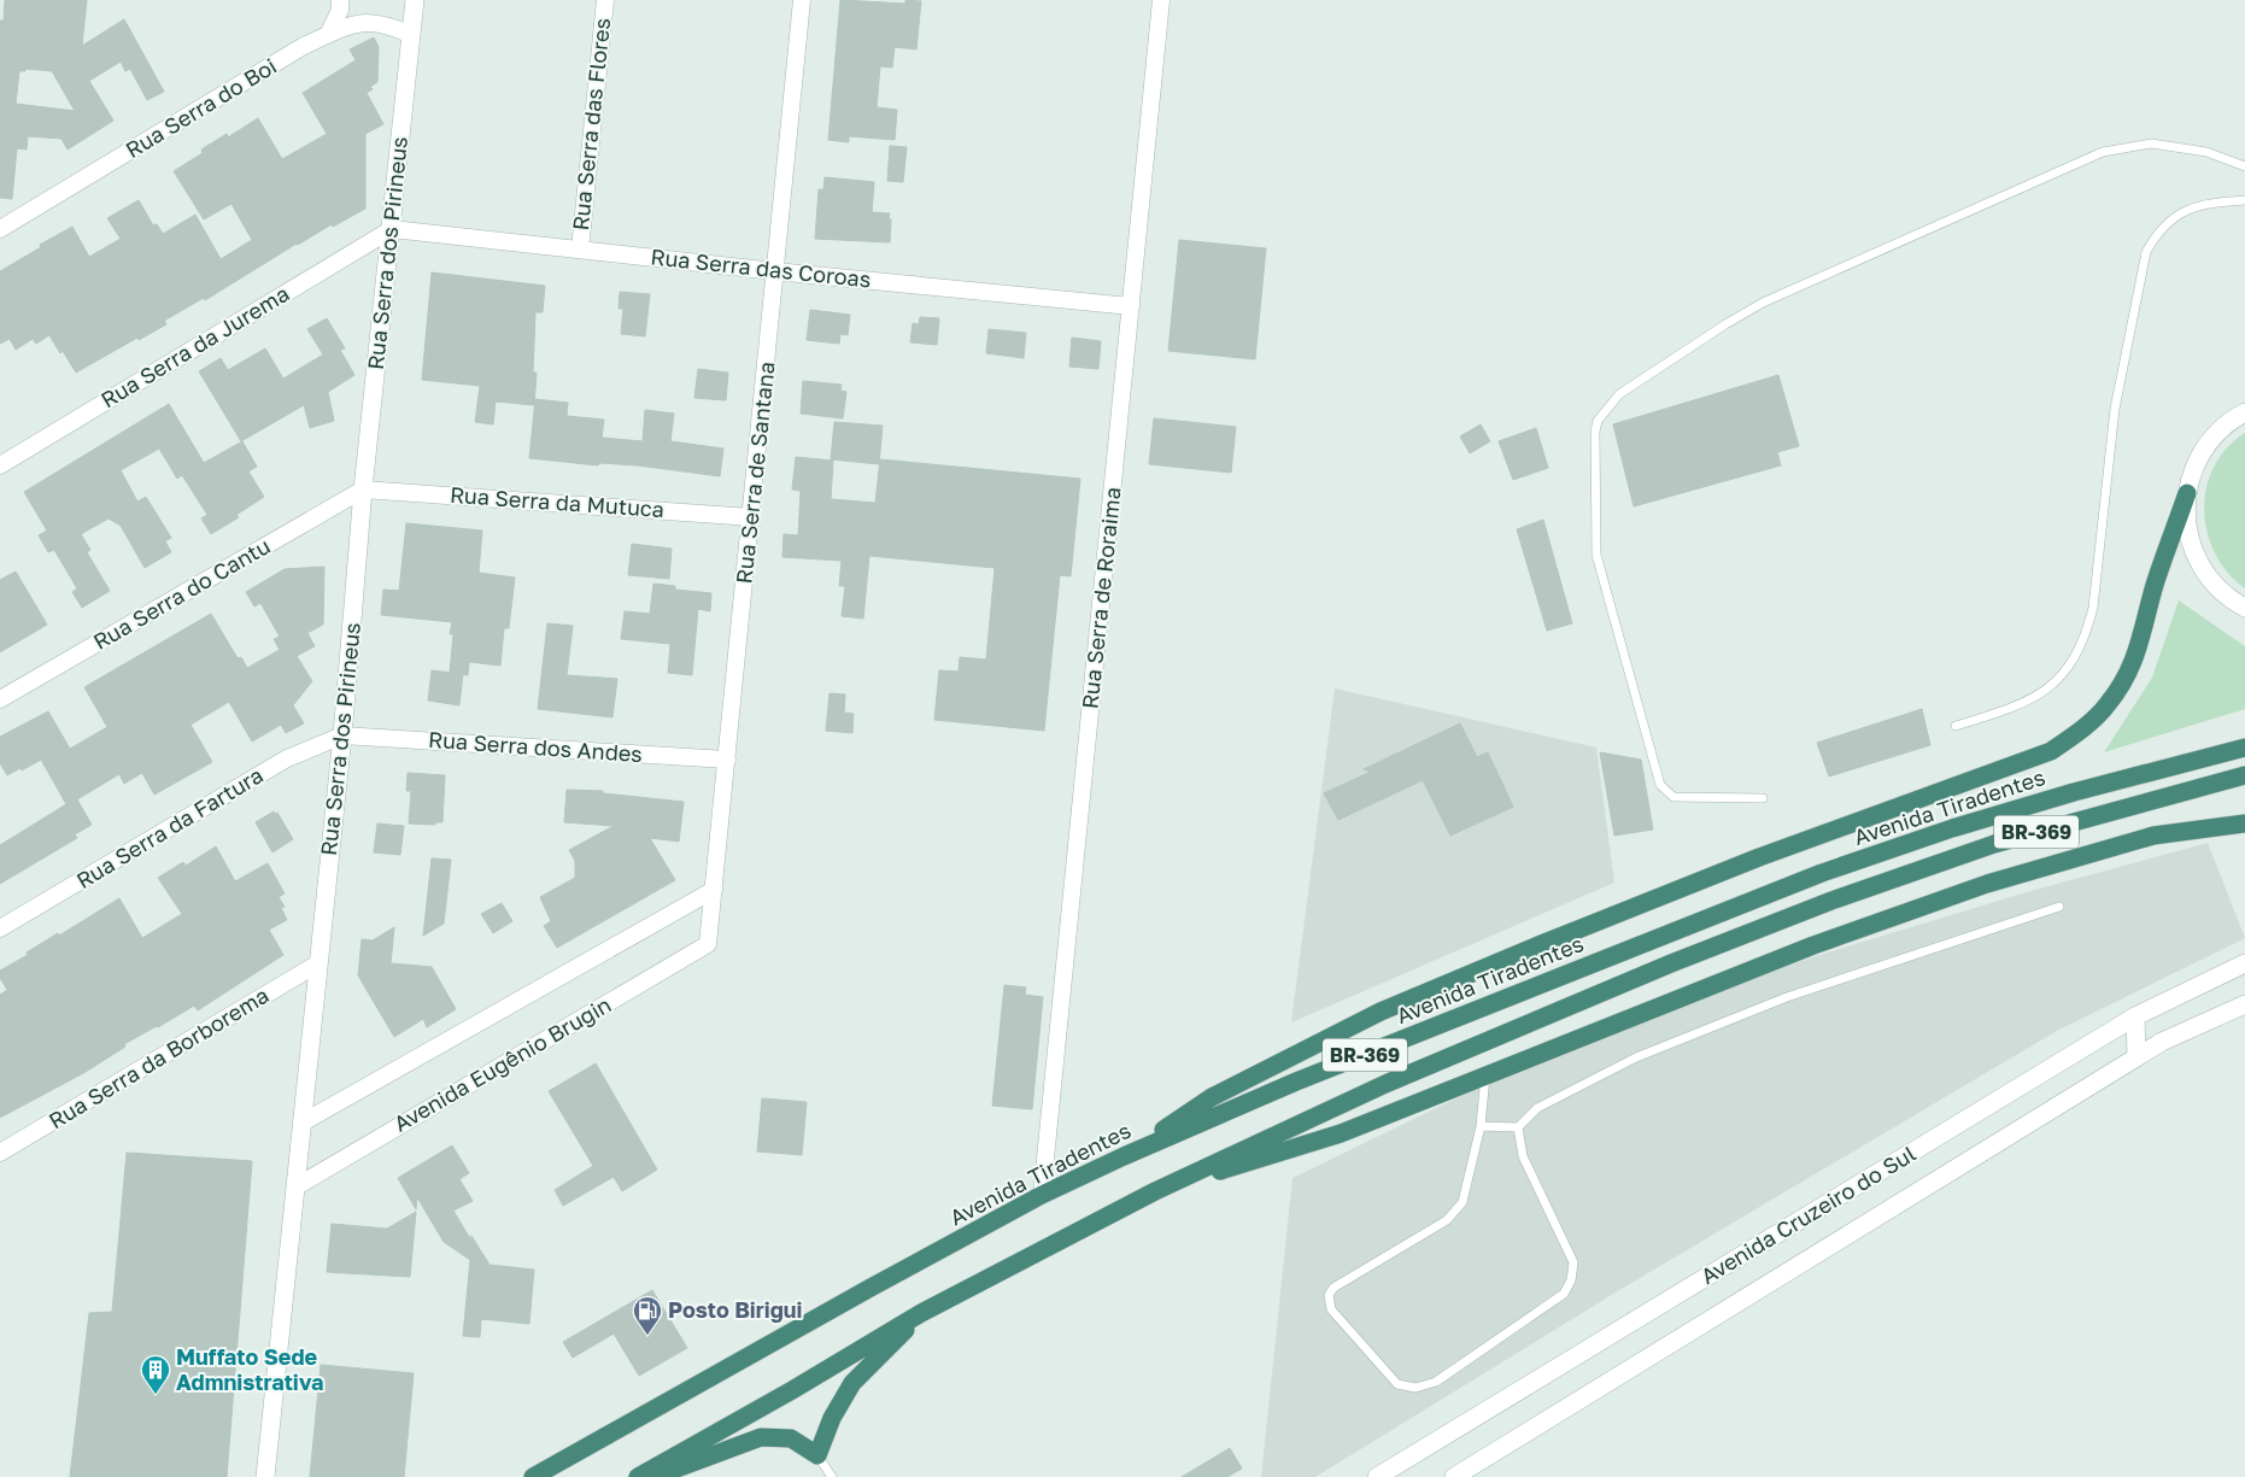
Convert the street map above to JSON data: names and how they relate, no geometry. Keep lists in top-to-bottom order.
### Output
{
  "streets": {
    "highway": ["Avenida Tiradentes", "BR-369"],
    "street": [
      "Rua Serra do Boi",
      "Rua Serra das Flores",
      "Rua Serra dos Pirineus",
      "Rua Serra das Coroas",
      "Rua Serra da Jurema",
      "Rua Serra de Santana",
      "Rua Serra da Mutuca",
      "Rua Serra do Cantu",
      "Rua Serra de Roraima",
      "Rua Serra dos Andes",
      "Rua Serra da Fartura",
      "Rua Serra da Borborema",
      "Avenida Eugênio Brugin",
      "Avenida Cruzeiro do Sul"
    ]
  },
  "crossings": [
    ["Rua Serra do Boi", "Rua Serra dos Pirineus"],
    ["Rua Serra das Flores", "Rua Serra das Coroas"],
    ["Rua Serra dos Pirineus", "Rua Serra das Coroas"],
    ["Rua Serra dos Pirineus", "Rua Serra da Jurema"],
    ["Rua Serra dos Pirineus", "Rua Serra da Mutuca"],
    ["Rua Serra dos Pirineus", "Rua Serra do Cantu"],
    ["Rua Serra dos Pirineus", "Rua Serra dos Andes"],
    ["Rua Serra dos Pirineus", "Rua Serra da Fartura"],
    ["Rua Serra dos Pirineus", "Rua Serra da Borborema"],
    ["Rua Serra dos Pirineus", "Avenida Eugênio Brugin"],
    ["Rua Serra das Coroas", "Rua Serra da Jurema"],
    ["Rua Serra das Coroas", "Rua Serra de Santana"],
    ["Rua Serra das Coroas", "Rua Serra de Roraima"],
    ["Rua Serra de Santana", "Rua Serra da Mutuca"],
    ["Rua Serra de Santana", "Rua Serra dos Andes"],
    ["Rua Serra de Santana", "Avenida Eugênio Brugin"],
    ["Rua Serra da Mutuca", "Rua Serra do Cantu"],
    ["Rua Serra de Roraima", "Avenida Tiradentes"],
    ["Rua Serra dos Andes", "Rua Serra da Fartura"]
  ],
  "places": {
    "fuel station": ["Posto Birigui"],
    "building": ["Muffato Sede Admnistrativa"]
  }
}
